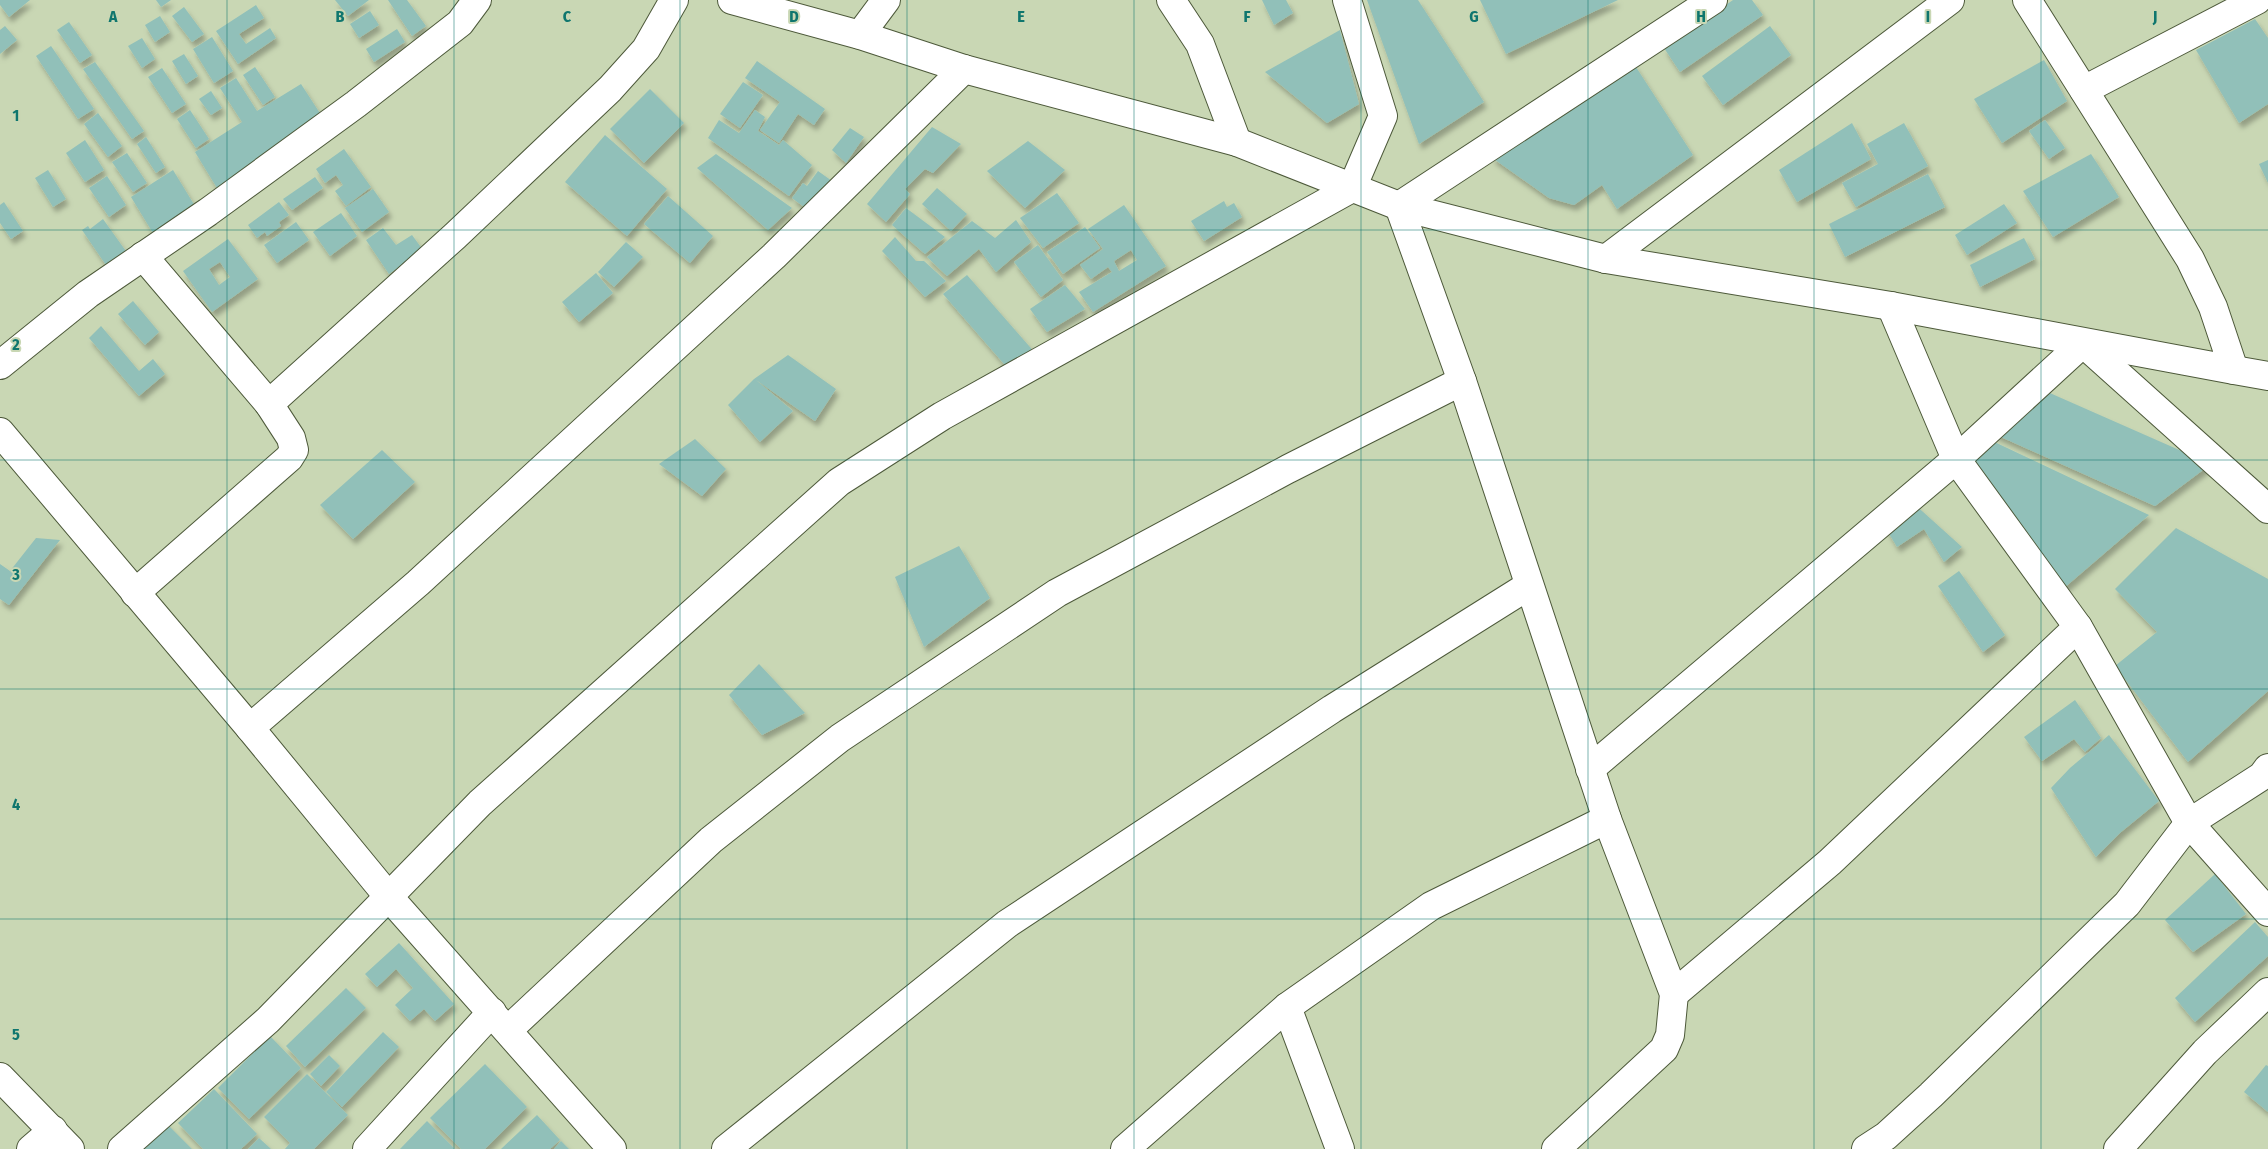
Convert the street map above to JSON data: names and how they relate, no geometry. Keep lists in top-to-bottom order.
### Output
{
  "grid": {
    "columns": [
      "A",
      "B",
      "C",
      "D",
      "E",
      "F",
      "G",
      "H",
      "I",
      "J"
    ],
    "rows": [
      "1",
      "2",
      "3",
      "4",
      "5"
    ]
  }
}
